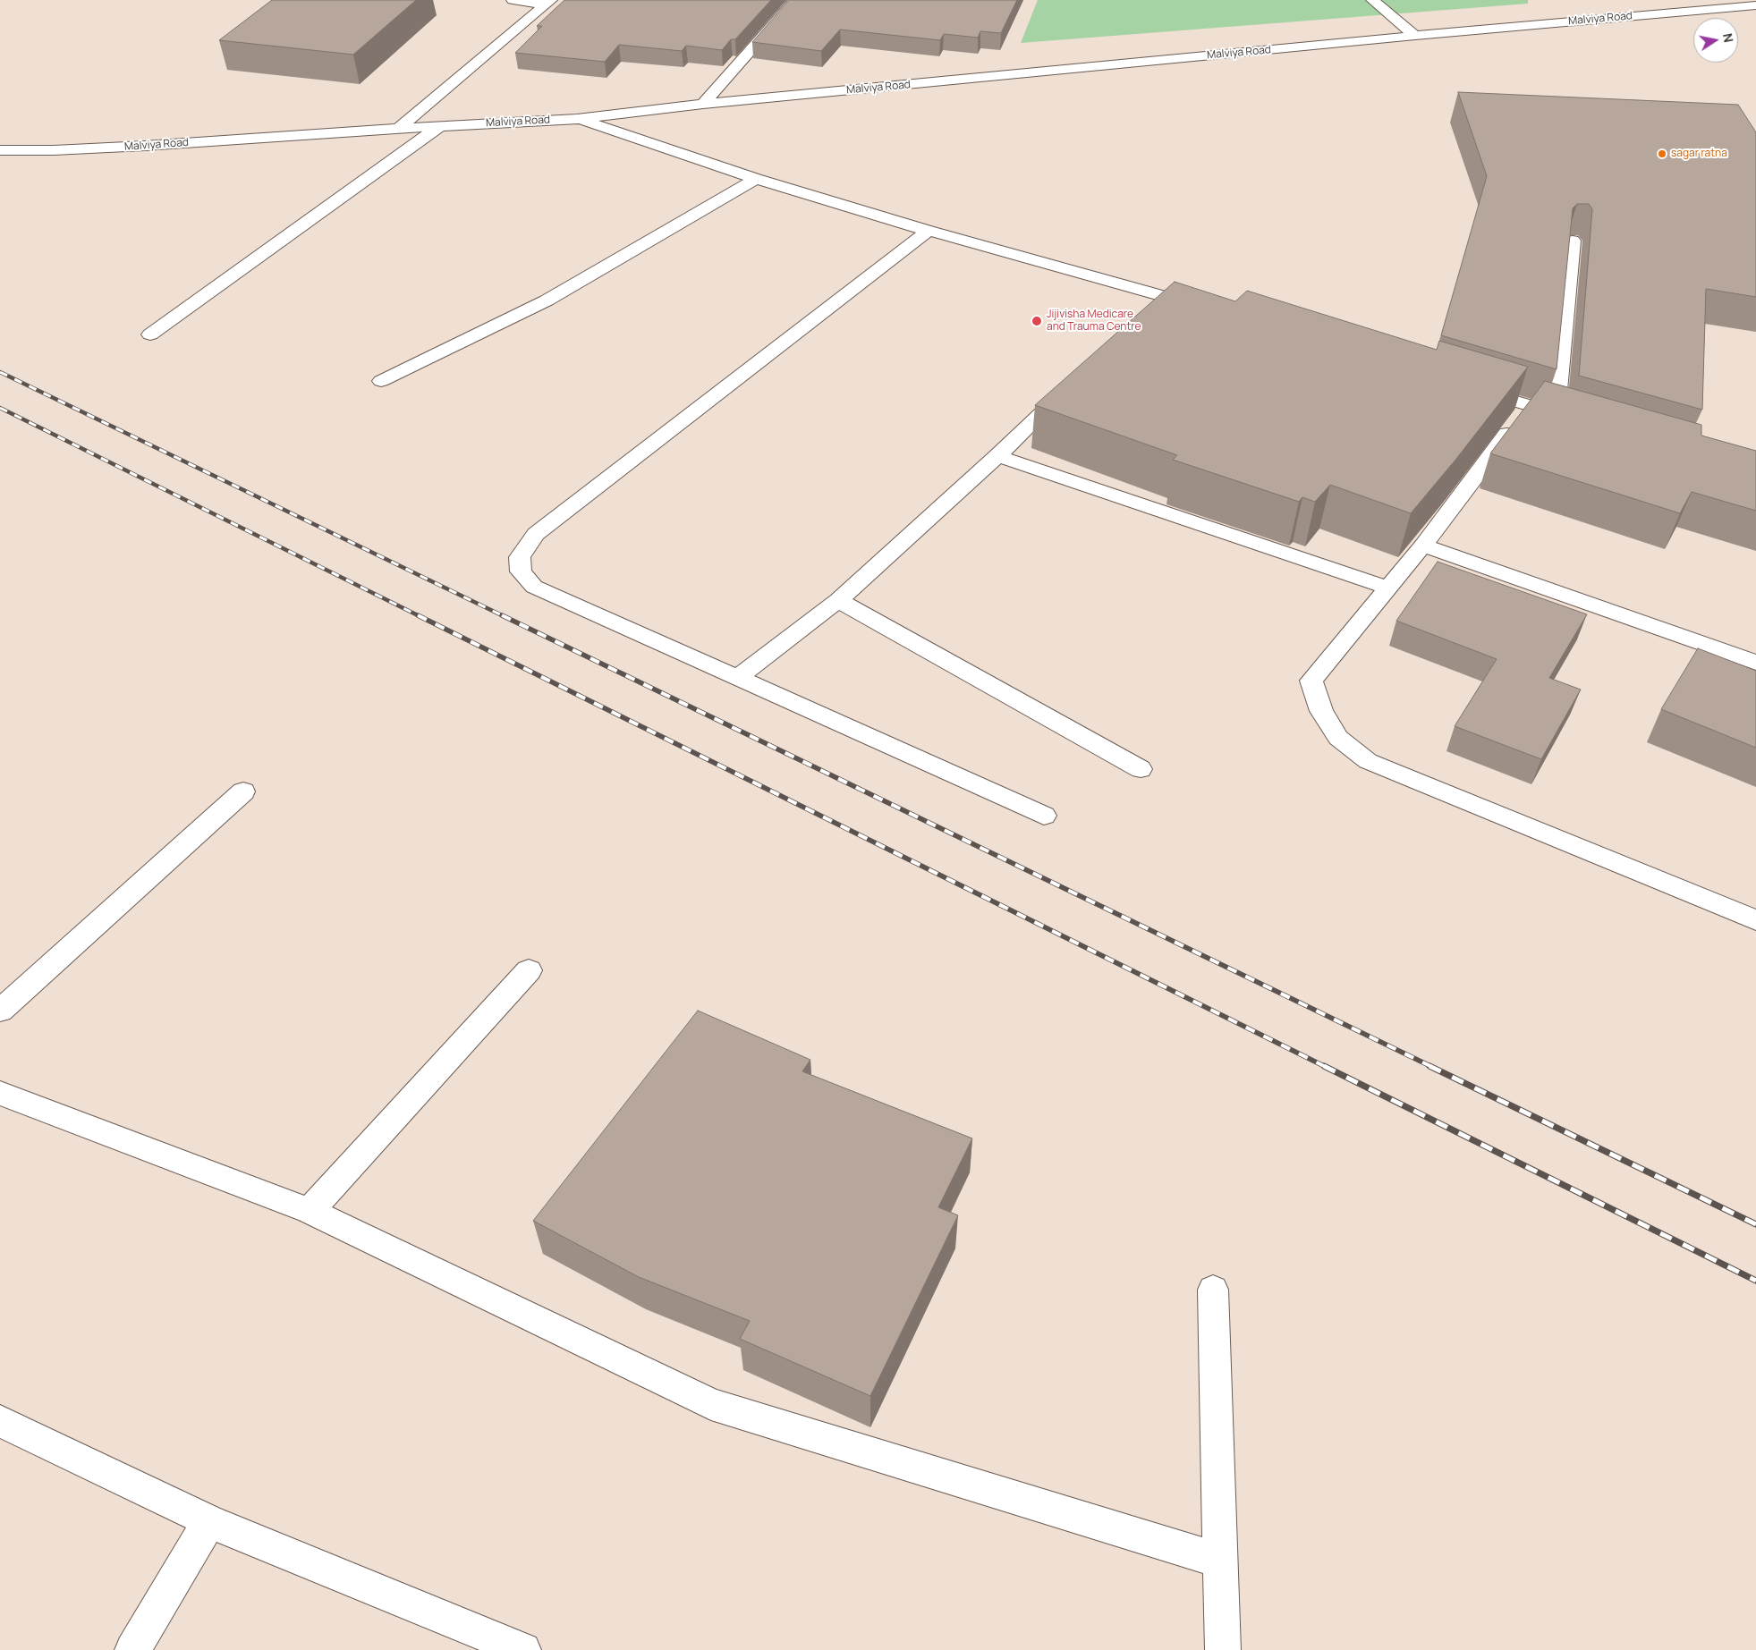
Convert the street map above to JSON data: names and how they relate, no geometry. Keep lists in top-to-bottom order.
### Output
{
  "streets": {
    "street": ["Malviya Road"]
  },
  "places": ["sagar ratna", "Jijivisha Medicare and Trauma Centre"],
  "north": "right"
}
